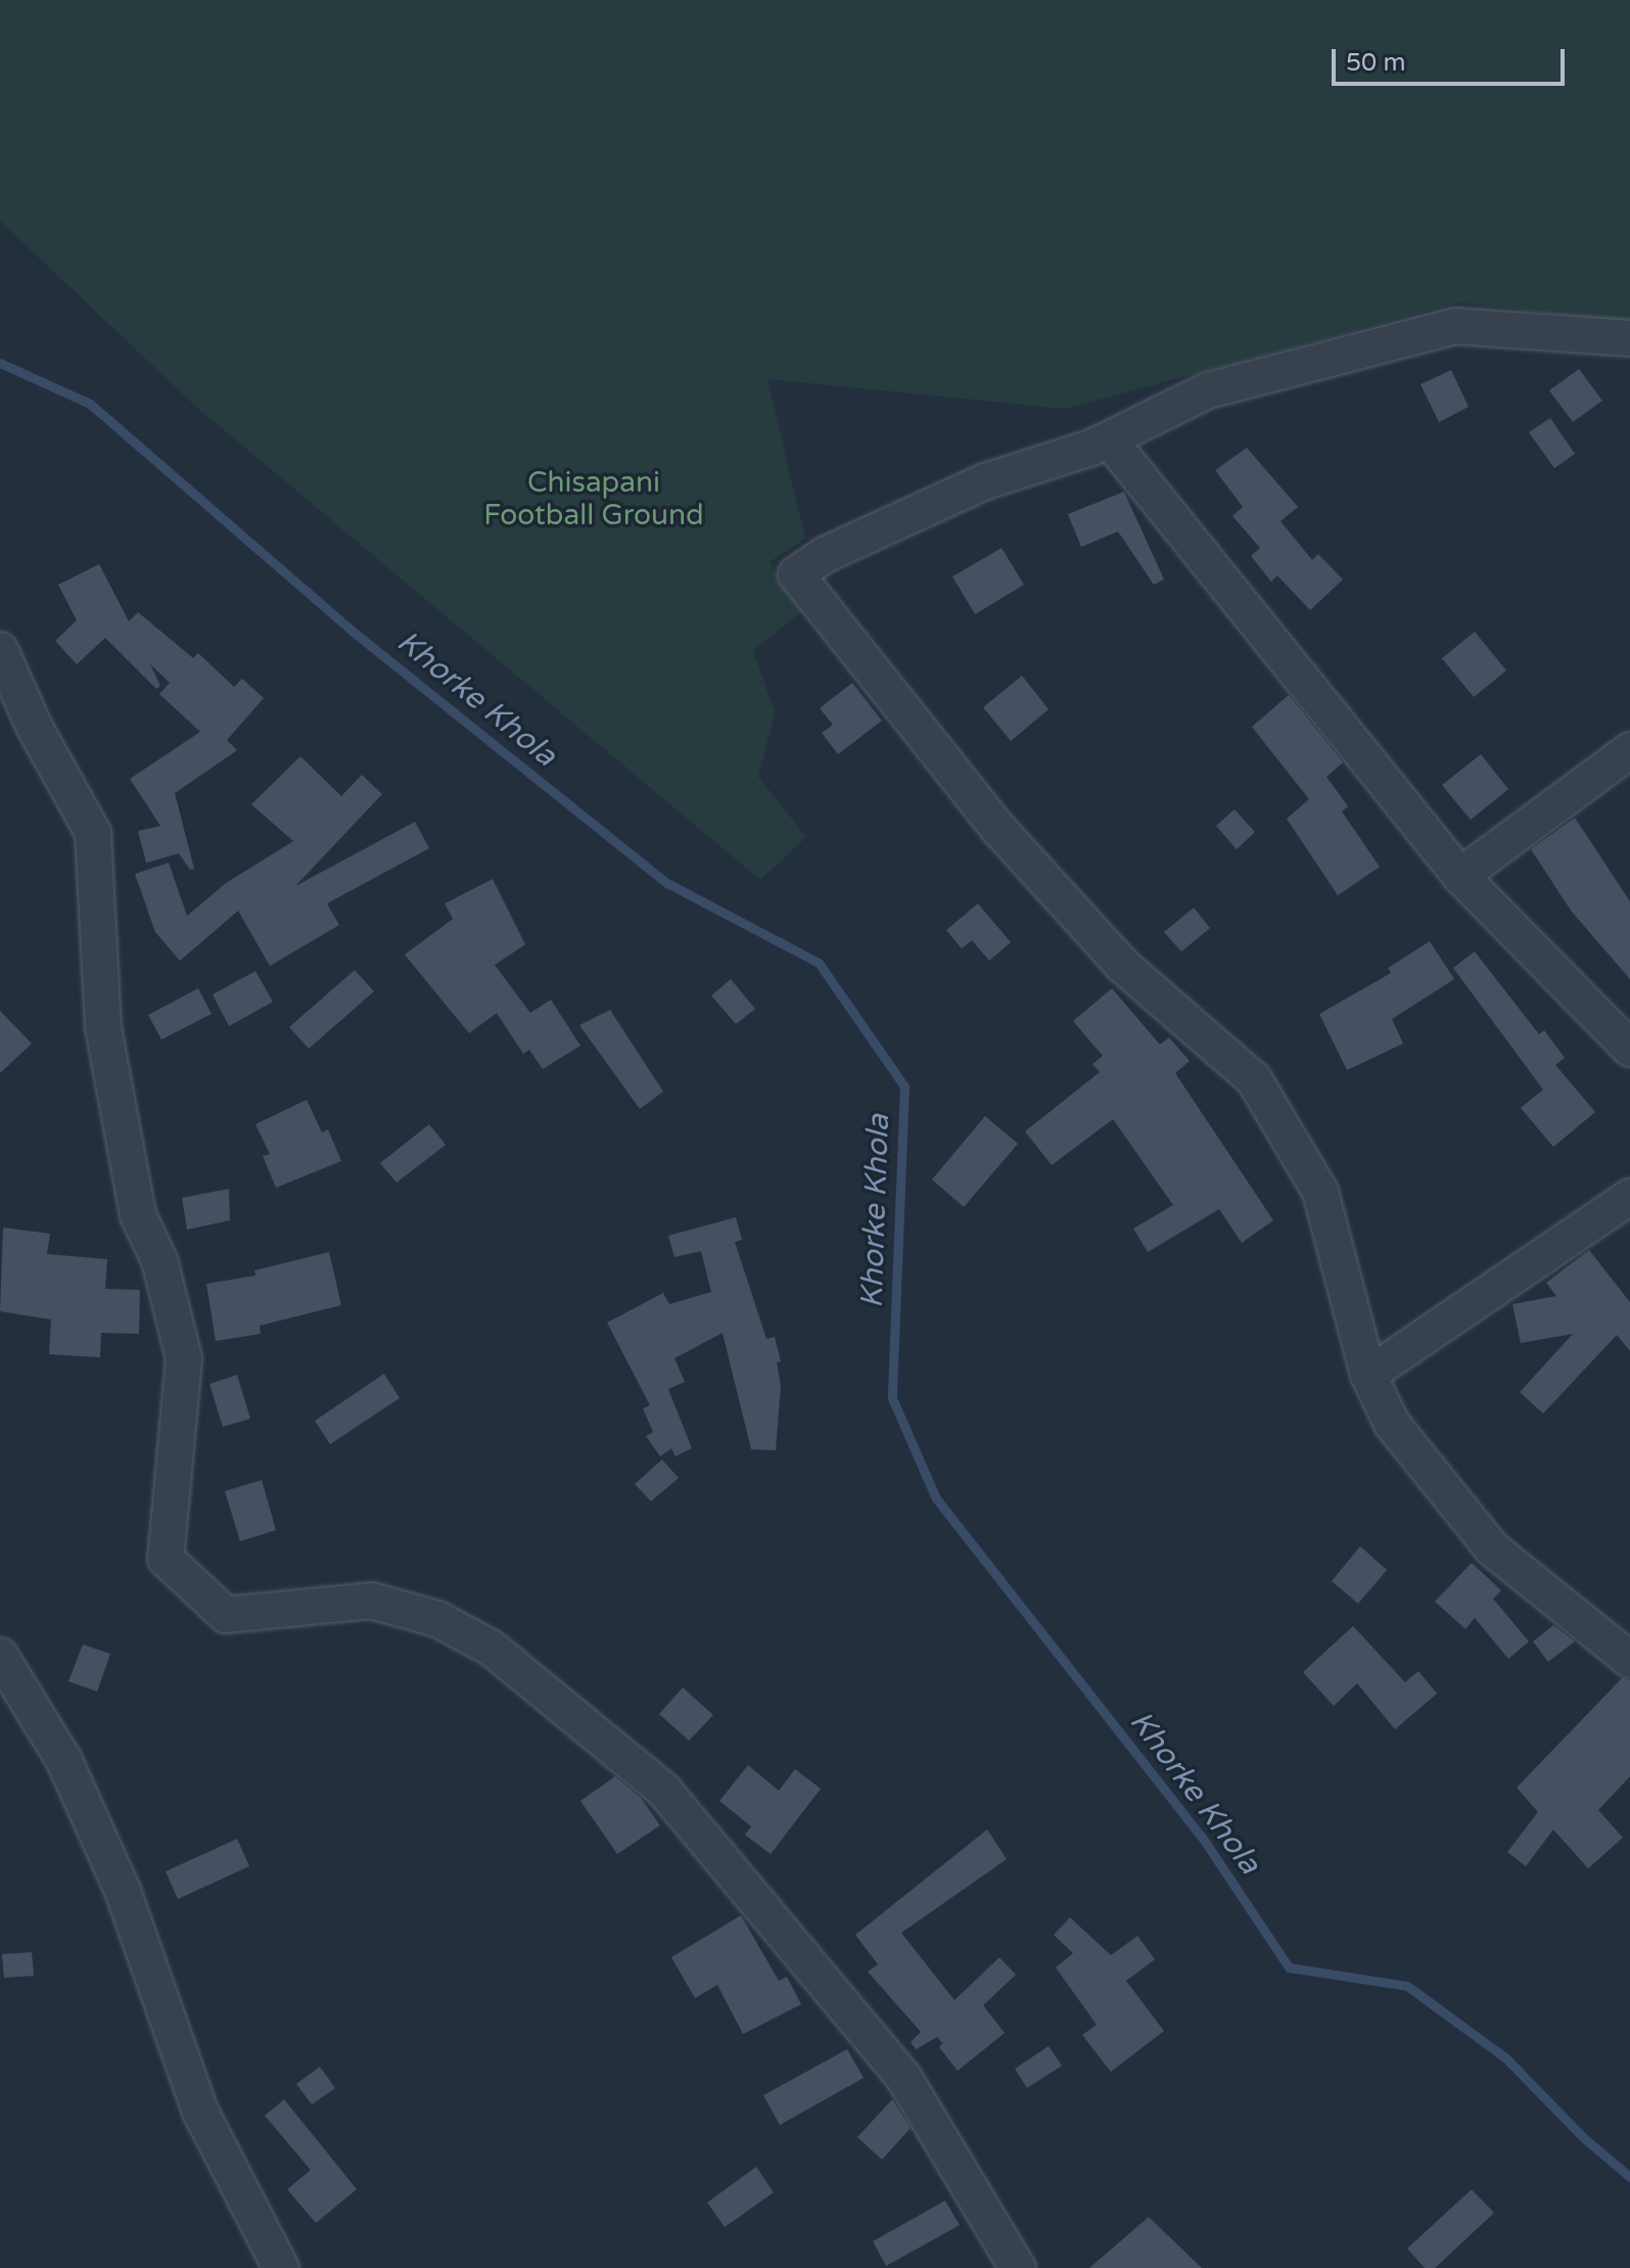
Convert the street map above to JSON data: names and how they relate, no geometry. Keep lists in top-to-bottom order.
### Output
{
  "water": ["Khorke Khola"],
  "parks": ["Chisapani Football Ground"],
  "scale_bar": "50 m"
}
